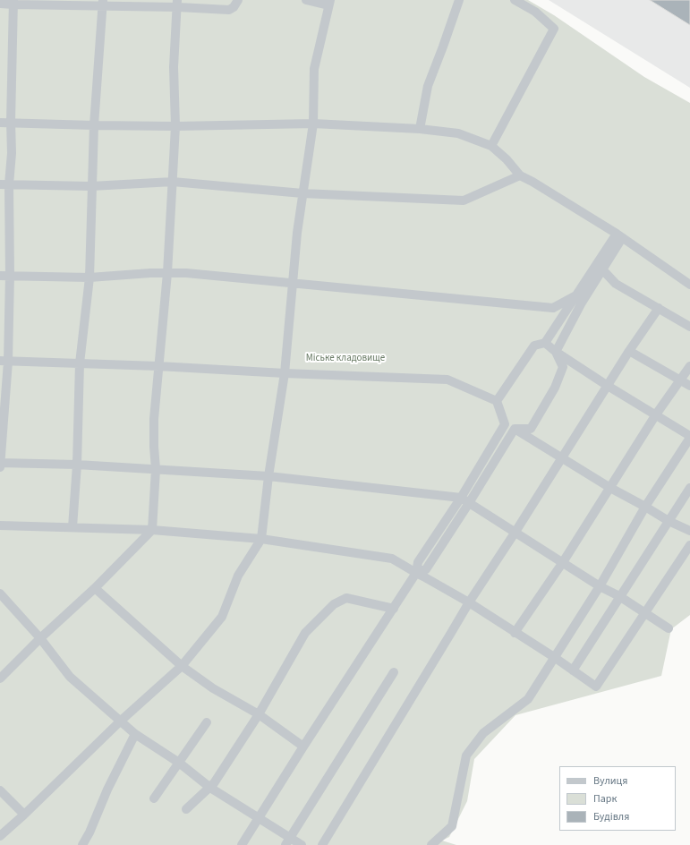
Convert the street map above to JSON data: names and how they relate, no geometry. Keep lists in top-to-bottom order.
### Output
{
  "parks": ["Міське кладовище"],
  "legend": ["Вулиця", "Парк", "Будівля"]
}
